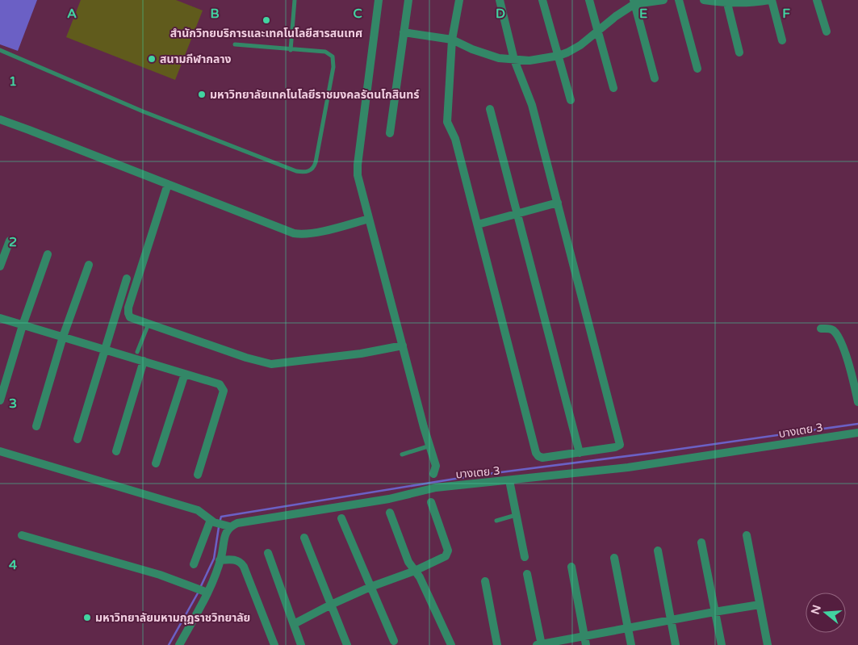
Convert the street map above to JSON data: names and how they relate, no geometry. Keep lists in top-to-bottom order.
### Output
{
  "streets": {
    "street": ["บางเตย 3"]
  },
  "places": [
    "สำนักวิทยบริการและเทคโนโลยีสารสนเทศ",
    "สนามกีฬากลาง",
    "มหาวิทยาลัยเทคโนโลยีราชมงคลรัตนโกสินทร์",
    "มหาวิทยาลัยมหามกุฏราชวิทยาลัย"
  ],
  "north": "left",
  "grid": {
    "columns": [
      "A",
      "B",
      "C",
      "D",
      "E",
      "F"
    ],
    "rows": [
      "1",
      "2",
      "3",
      "4"
    ]
  }
}
